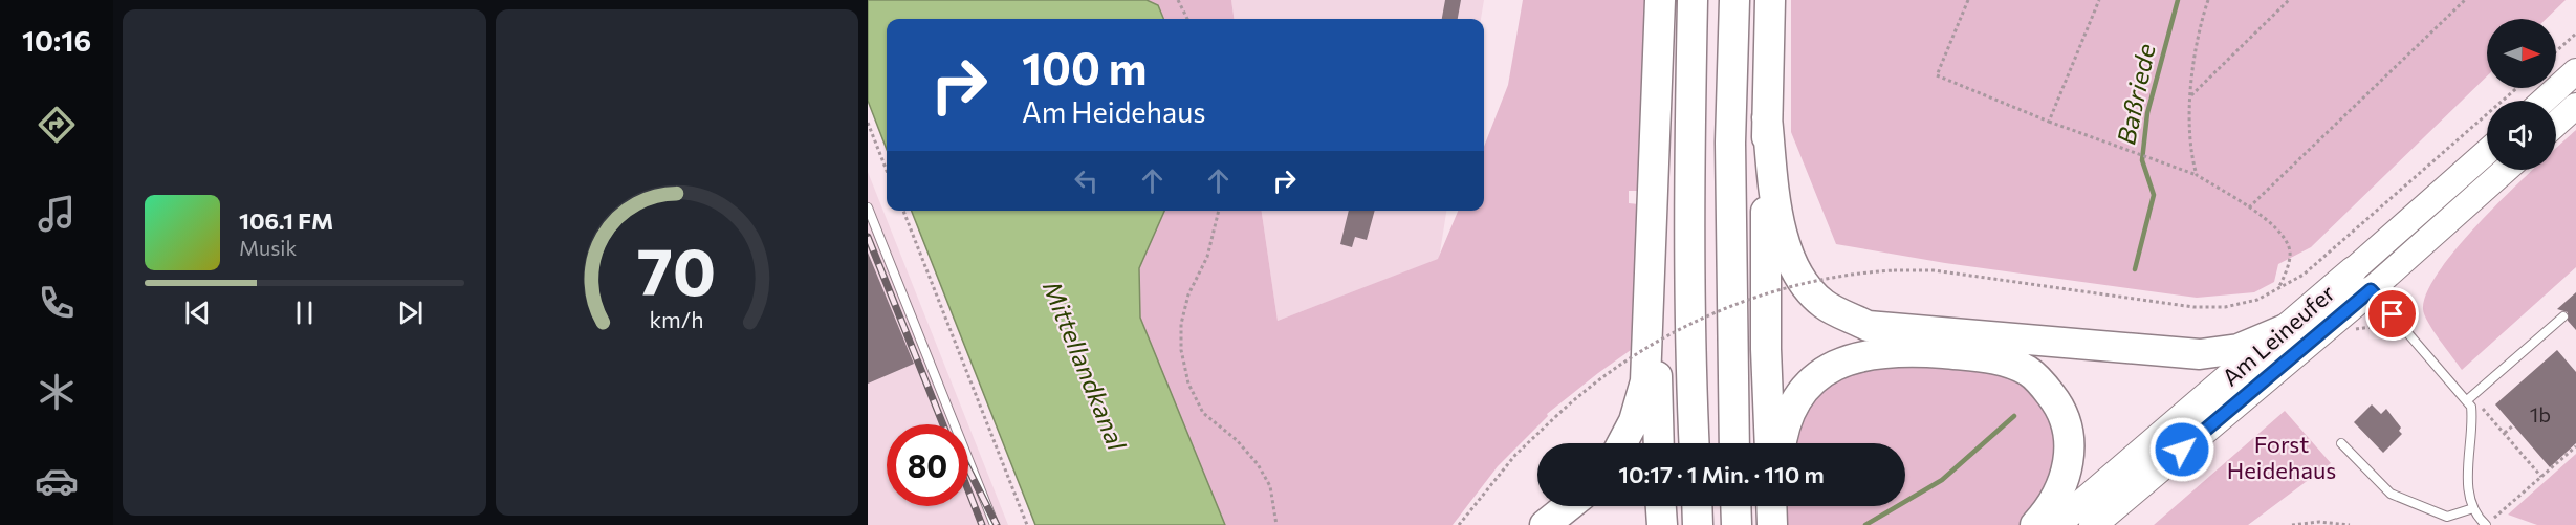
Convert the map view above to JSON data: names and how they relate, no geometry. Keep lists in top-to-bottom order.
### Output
{
  "streets": {
    "highway": ["Am Leineufer"]
  },
  "water": ["Baßriede", "Mittellandkanal"],
  "parks": ["Forst Heidehaus"],
  "house_numbers": ["1b"],
  "north": "right",
  "page": {
    "tabs": "10:16",
    "turn": ["100 m", "Am Heidehaus"],
    "song": ["106.1 FM", "Musik"],
    "limit": "80",
    "trip": "10:17 · 1 Min. · 110 m",
    "gauge": ["70", "km/h"]
  }
}
